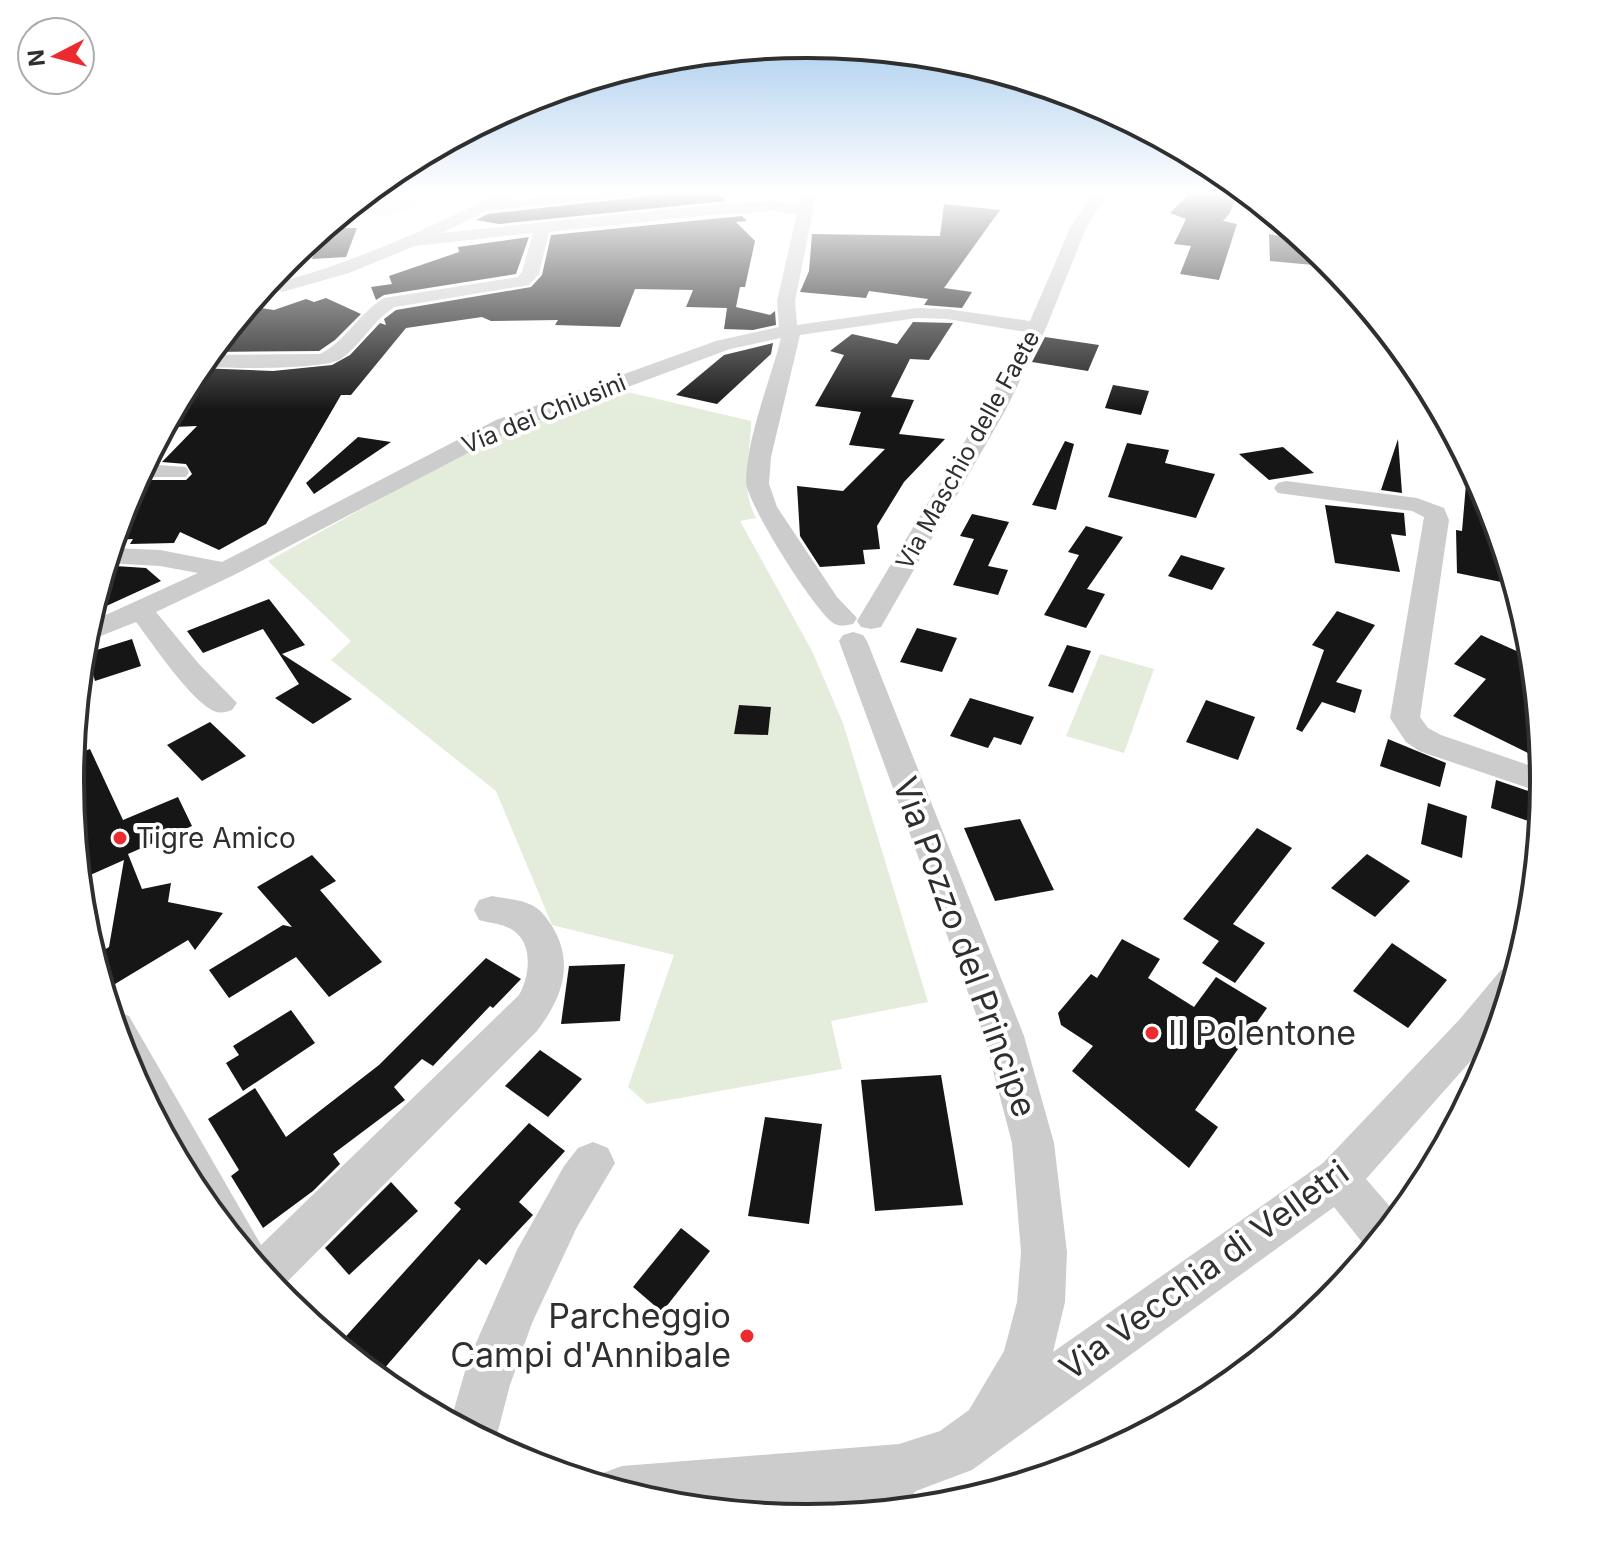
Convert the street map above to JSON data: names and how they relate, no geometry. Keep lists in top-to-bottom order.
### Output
{
  "streets": {
    "street": [
      "Via dei Chiusini",
      "Via Maschio delle Faete",
      "Via Pozzo del Principe",
      "Via Vecchia di Velletri"
    ]
  },
  "crossings": [
    ["Via dei Chiusini", "Via Maschio delle Faete"],
    ["Via dei Chiusini", "Via Pozzo del Principe"],
    ["Via Maschio delle Faete", "Via Pozzo del Principe"],
    ["Via Pozzo del Principe", "Via Vecchia di Velletri"]
  ],
  "places": ["Tigre Amico", "Il Polentone", "Parcheggio Campi d'Annibale"],
  "north": "left"
}
